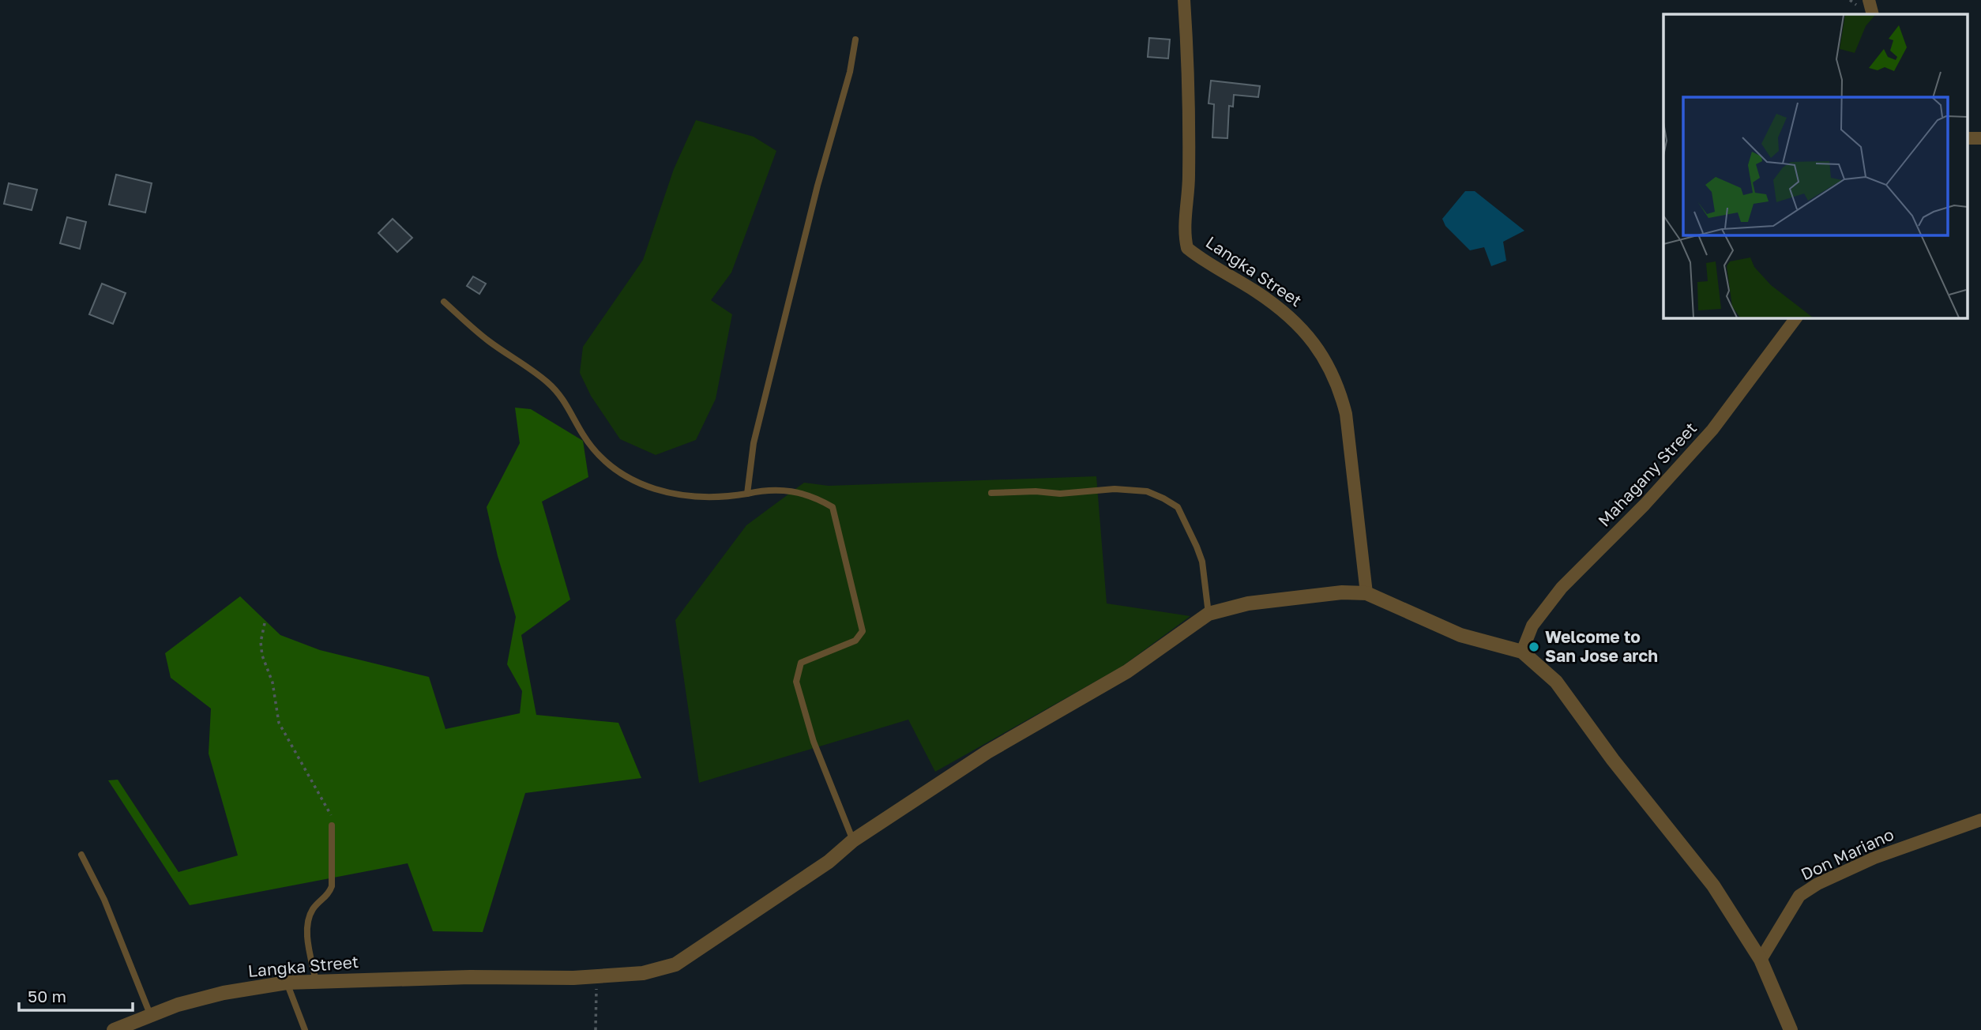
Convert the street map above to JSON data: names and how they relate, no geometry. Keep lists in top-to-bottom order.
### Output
{
  "streets": {
    "street": ["Langka Street", "Mahagany Street", "Don Mariano"]
  },
  "places": ["Welcome to San Jose arch"],
  "scale_bar": "50 m"
}
